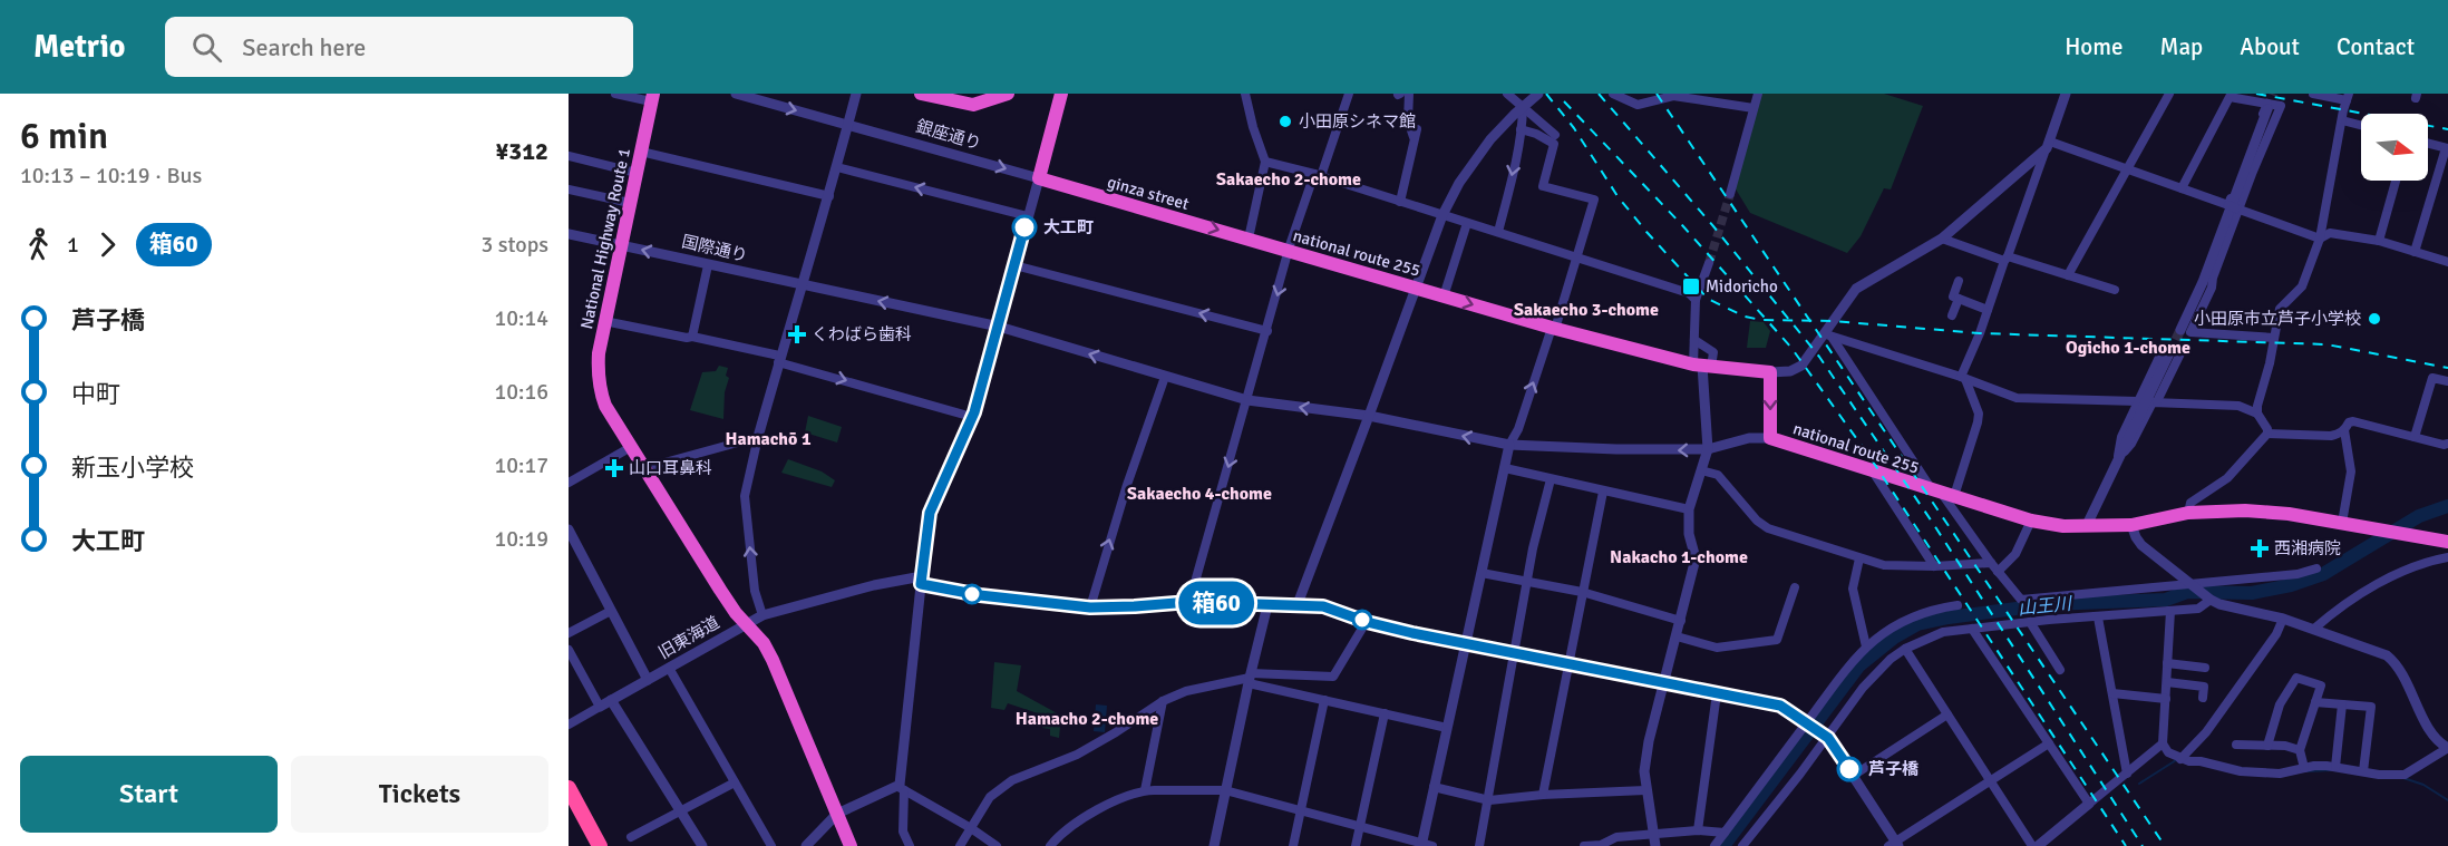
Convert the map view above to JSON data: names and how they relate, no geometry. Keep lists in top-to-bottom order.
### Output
{
  "streets": {
    "highway": ["ginza street", "National Highway Route 1", "national route 255"],
    "street": ["銀座通り", "国際通り", "旧東海道"]
  },
  "crossings": [
    ["銀座通り", "ginza street"],
    ["ginza street", "national route 255"],
    ["National Highway Route 1", "国際通り"],
    ["National Highway Route 1", "旧東海道"],
    ["国際通り", "national route 255"]
  ],
  "one_way": ["ginza street"],
  "districts": [
    "Sakaecho 2-chome",
    "Sakaecho 3-chome",
    "Ogicho 1-chome",
    "Hamachō 1",
    "Sakaecho 4-chome",
    "Nakacho 1-chome",
    "Hamacho 2-chome"
  ],
  "water": ["山王川"],
  "places": {
    "other": [
      "小田原シネマ館",
      "大工町",
      "小田原市立芦子小学校",
      "芦子橋"
    ],
    "transit": ["Midoricho"],
    "health": ["くわばら歯科", "山口耳鼻科", "西湘病院"]
  },
  "lines": ["bus line 箱60"],
  "north": "right",
  "page": {
    "header": "Metrio",
    "search": "Search here",
    "nav": [
      "Home",
      "Map",
      "About",
      "Contact"
    ],
    "heading": ["6 min", "10:13 – 10:19 · Bus", "¥312"],
    "on_map": "箱60",
    "legs": ["1", "箱60", "3 stops"],
    "list": [
      {
        "name": "芦子橋",
        "value": "10:14"
      },
      {
        "name": "中町",
        "value": "10:16"
      },
      {
        "name": "新玉小学校",
        "value": "10:17"
      },
      {
        "name": "大工町",
        "value": "10:19"
      }
    ],
    "buttons": ["Start", "Tickets"]
  }
}
